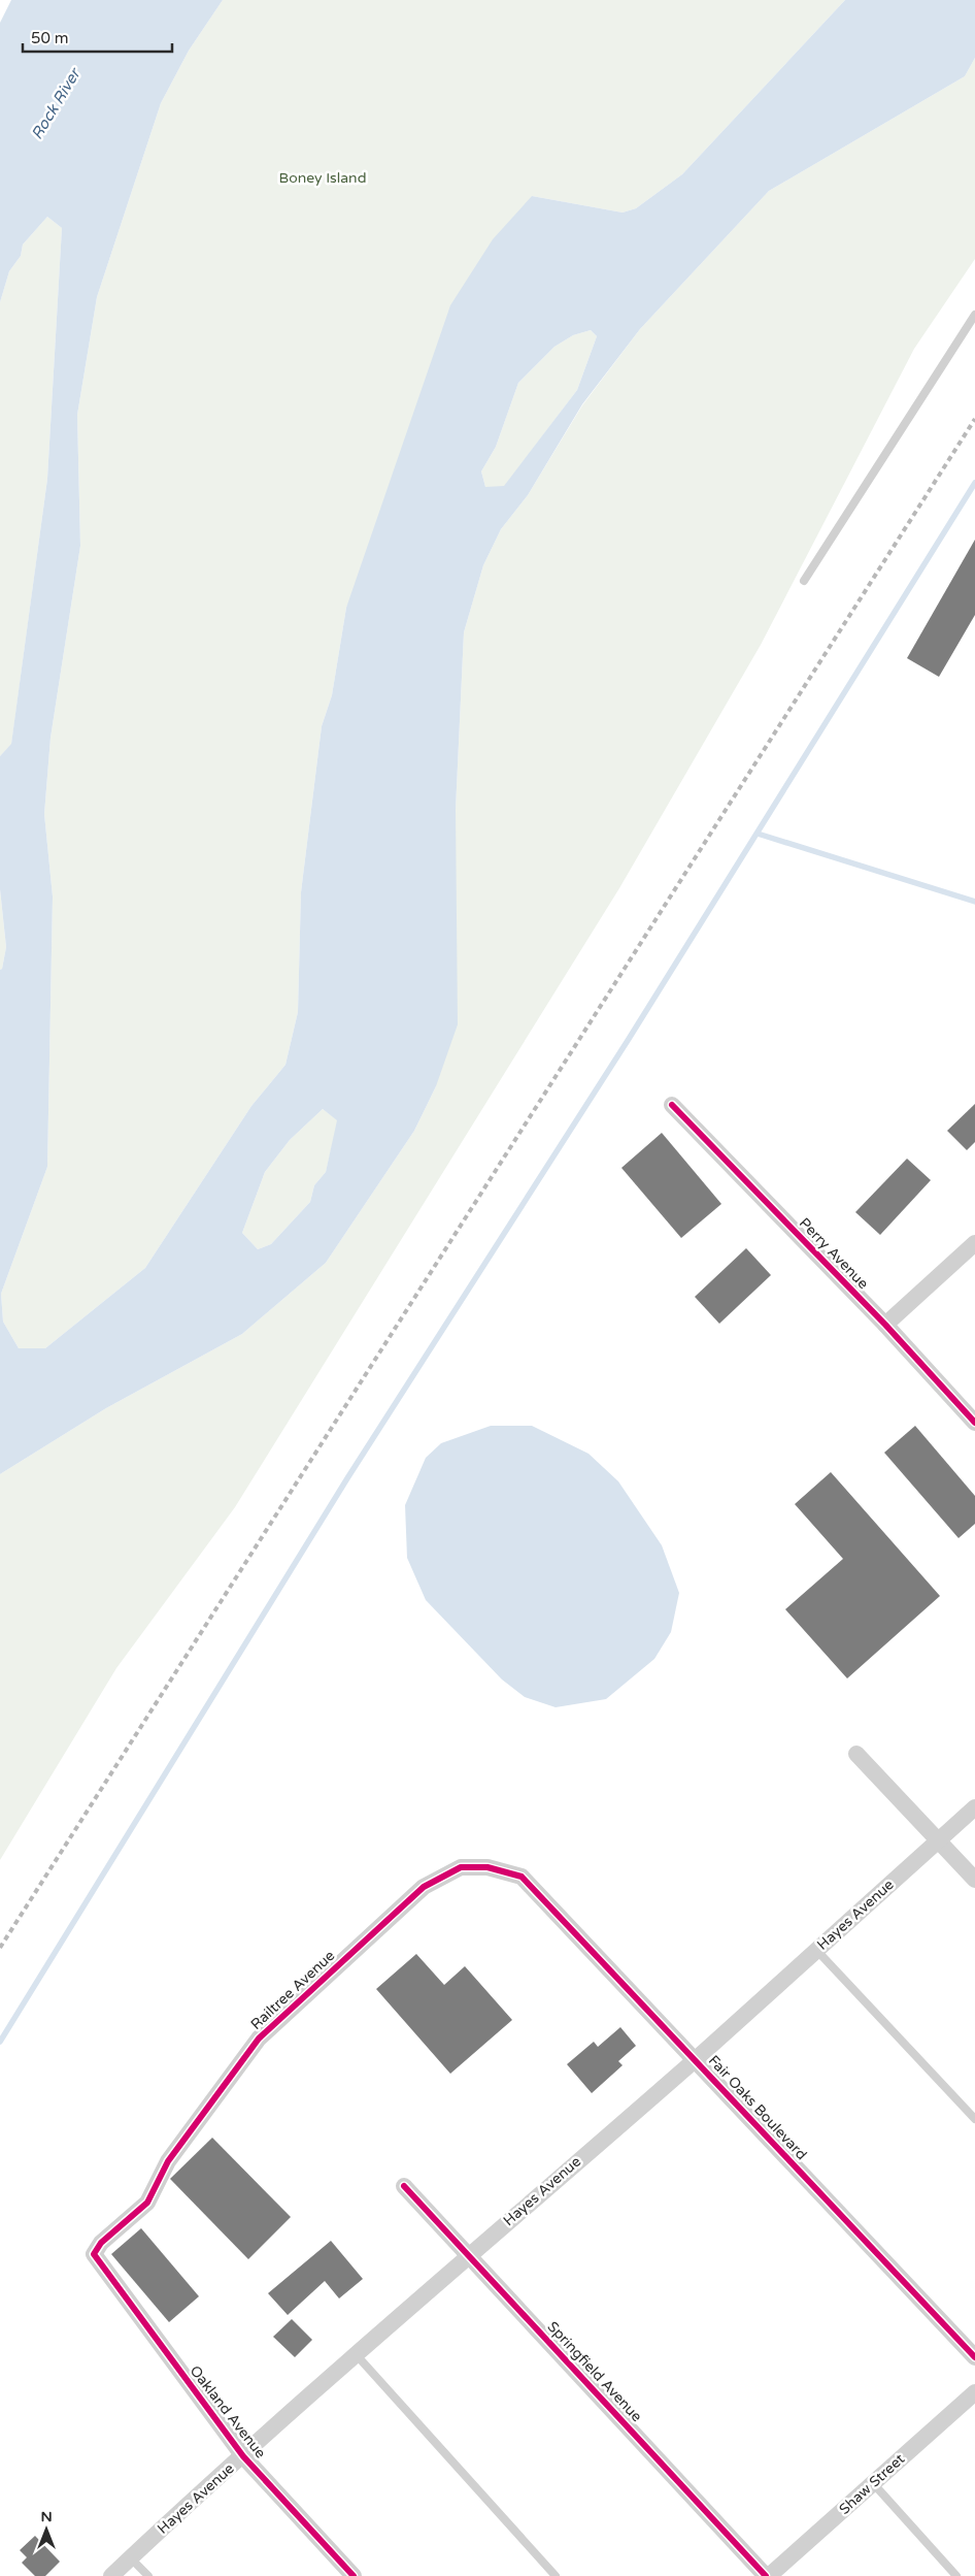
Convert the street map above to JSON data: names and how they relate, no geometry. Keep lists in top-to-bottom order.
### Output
{
  "streets": {
    "street": [
      "Perry Avenue",
      "Hayes Avenue",
      "Railtree Avenue",
      "Fair Oaks Boulevard",
      "Springfield Avenue",
      "Oakland Avenue",
      "Shaw Street"
    ]
  },
  "crossings": [
    ["Hayes Avenue", "Fair Oaks Boulevard"],
    ["Hayes Avenue", "Springfield Avenue"],
    ["Hayes Avenue", "Oakland Avenue"],
    ["Railtree Avenue", "Fair Oaks Boulevard"],
    ["Railtree Avenue", "Oakland Avenue"],
    ["Springfield Avenue", "Shaw Street"]
  ],
  "water": ["Rock River"],
  "parks": ["Boney Island"],
  "scale_bar": "50 m",
  "north": "top"
}
